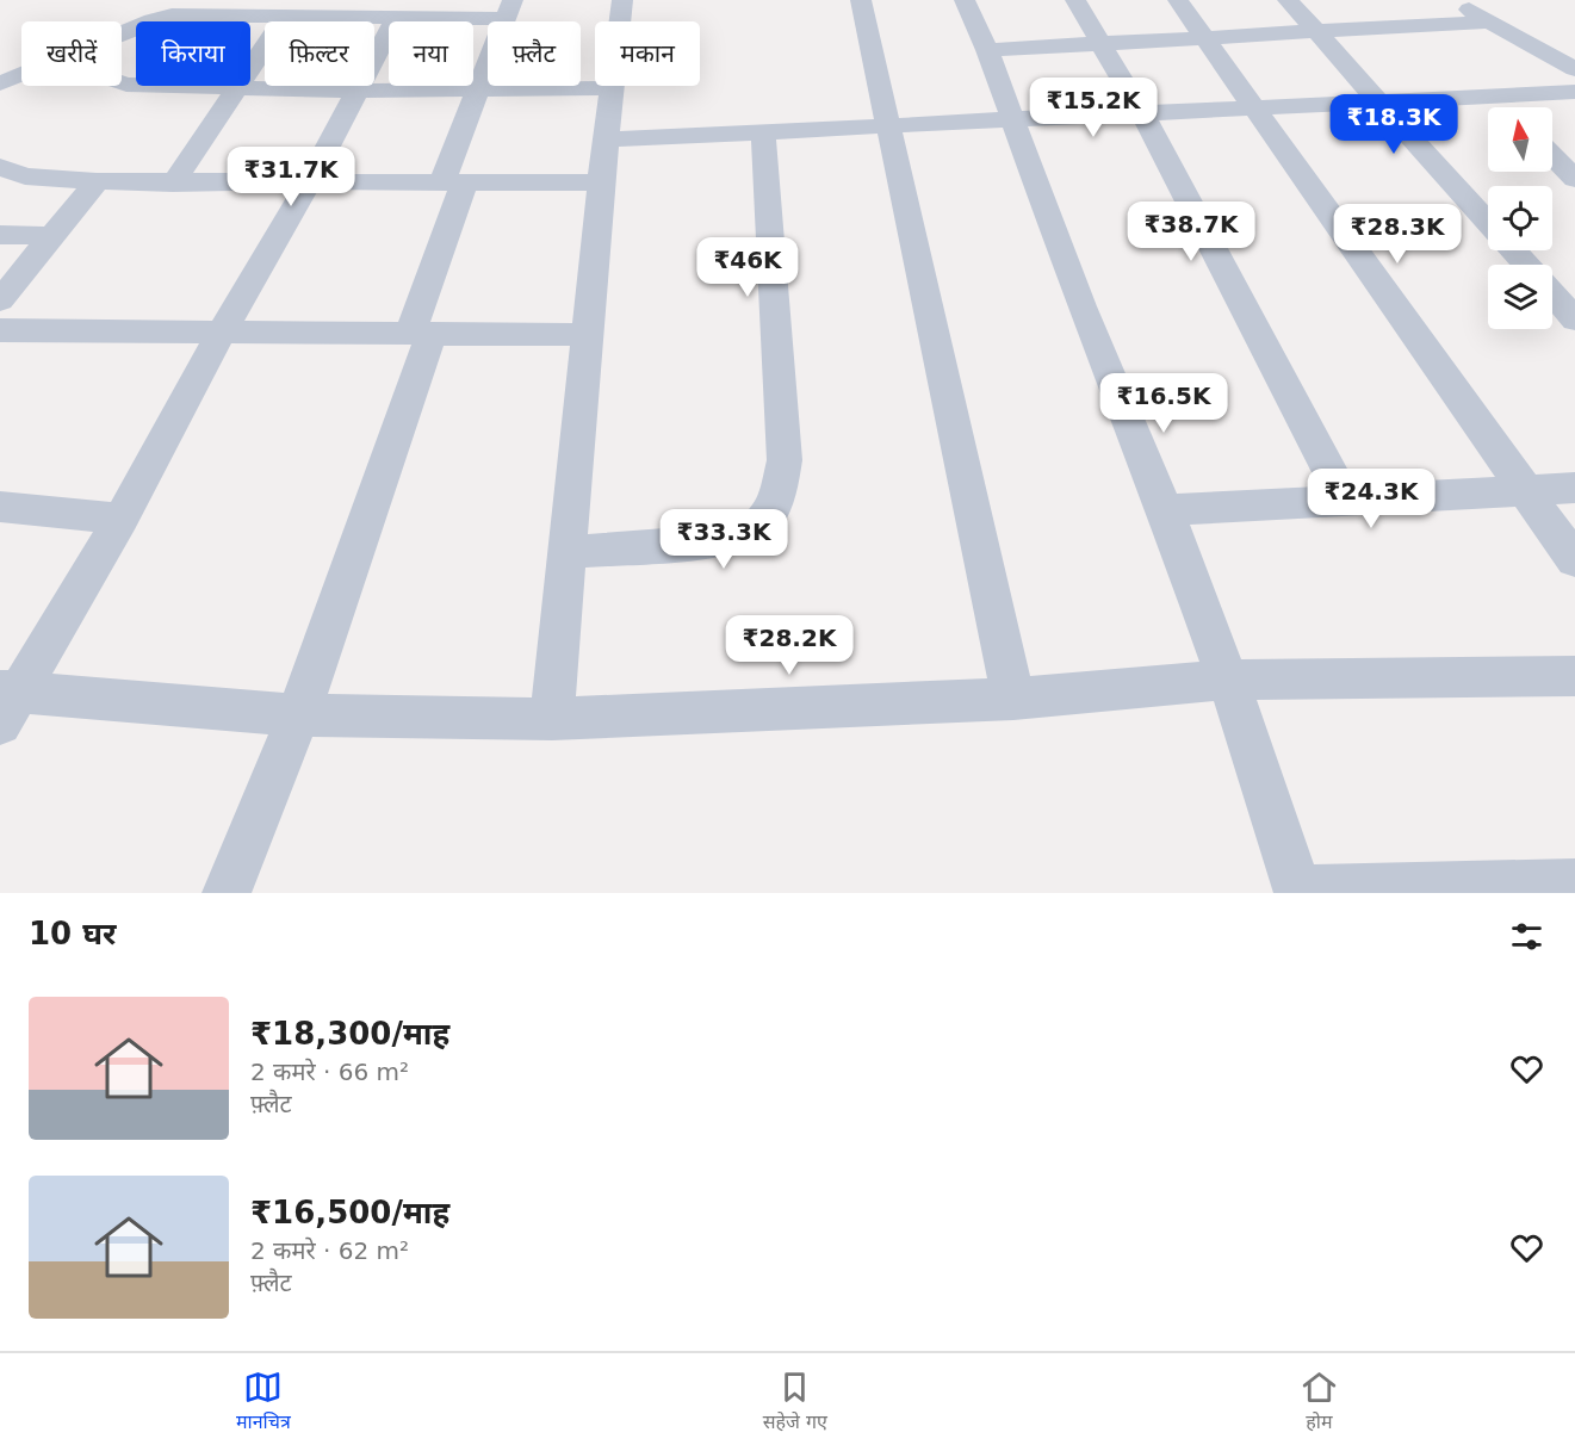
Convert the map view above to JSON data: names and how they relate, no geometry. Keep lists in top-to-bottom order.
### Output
{
  "north": "top",
  "page": {
    "chip": [
      "खरीदें",
      "किराया",
      "फ़िल्टर",
      "नया",
      "फ़्लैट",
      "मकान"
    ],
    "price": [
      "₹15.2K",
      "₹18.3K",
      "₹31.7K",
      "₹38.7K",
      "₹28.3K",
      "₹46K",
      "₹16.5K",
      "₹24.3K",
      "₹33.3K",
      "₹28.2K"
    ],
    "heading": "10 घर",
    "list": [
      {
        "name": "₹18,300/माह",
        "note": "2 कमरे · 66 m² · फ़्लैट"
      },
      {
        "name": "₹16,500/माह",
        "note": "2 कमरे · 62 m² · फ़्लैट"
      }
    ],
    "tabs": ["मानचित्र", "सहेजे गए", "होम"]
  }
}
